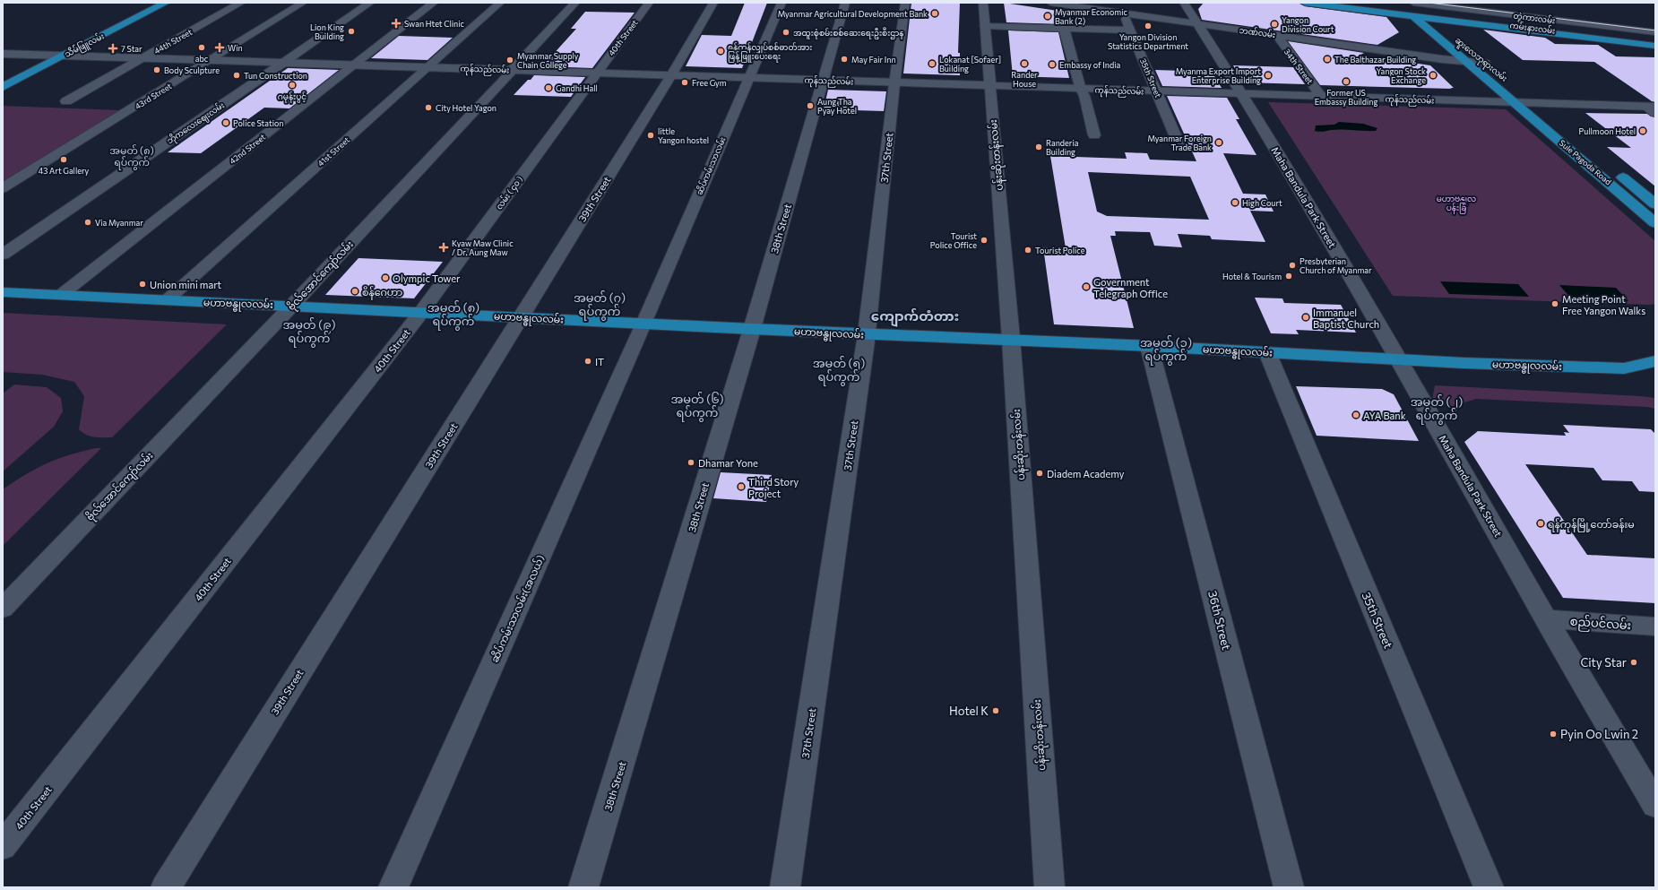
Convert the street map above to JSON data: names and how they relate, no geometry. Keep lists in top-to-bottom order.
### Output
{
  "streets": {
    "main road": [
      "ကမ်းနားလမ်း",
      "သိမ်ဖြူလမ်း",
      "ဆူးလေဘုရားလမ်း",
      "Sule Pagoda Road",
      "မဟာဗန္ဓုလလမ်း"
    ],
    "street": [
      "တွဲကားလမ်း",
      "ဘဏ်လမ်း",
      "40th Street",
      "44th Street",
      "34th Street",
      "ကုန်သည်လမ်း",
      "35th Street",
      "43rd Street",
      "ဘိုကလေးဈေးလမ်း",
      "42nd Street",
      "41st Street",
      "ပန်းဆိုးတန်းလမ်း",
      "37th Street",
      "ဆိပ်ကမ်းသာလမ်း",
      "လမ်း ( ၄၀ )",
      "Maha Bandula Park Street",
      "39th Street",
      "38th Street",
      "ဗိုလ်အောင်ကျော်လမ်း",
      "ဆိပ်ကမ်းသာလမ်း(အလယ်)",
      "36th Street",
      "စည်ပင်လမ်း"
    ]
  },
  "crossings": [
    ["ကမ်းနားလမ်း", "ဆူးလေဘုရားလမ်း"],
    ["ဘဏ်လမ်း", "ဆူးလေဘုရားလမ်း"],
    ["ဘဏ်လမ်း", "34th Street"],
    ["ဘဏ်လမ်း", "35th Street"],
    ["ဘဏ်လမ်း", "Maha Bandula Park Street"],
    ["40th Street", "ကုန်သည်လမ်း"],
    ["40th Street", "လမ်း ( ၄၀ )"],
    ["40th Street", "မဟာဗန္ဓုလလမ်း"],
    ["44th Street", "ကုန်သည်လမ်း"],
    ["သိမ်ဖြူလမ်း", "ကုန်သည်လမ်း"],
    ["ဆူးလေဘုရားလမ်း", "ကုန်သည်လမ်း"],
    ["ဆူးလေဘုရားလမ်း", "Sule Pagoda Road"],
    ["34th Street", "ကုန်သည်လမ်း"],
    ["ကုန်သည်လမ်း", "35th Street"],
    ["ကုန်သည်လမ်း", "43rd Street"],
    ["ကုန်သည်လမ်း", "ဘိုကလေးဈေးလမ်း"],
    ["ကုန်သည်လမ်း", "42nd Street"],
    ["ကုန်သည်လမ်း", "41st Street"],
    ["ကုန်သည်လမ်း", "ပန်းဆိုးတန်းလမ်း"],
    ["ကုန်သည်လမ်း", "37th Street"],
    ["ကုန်သည်လမ်း", "Sule Pagoda Road"],
    ["ကုန်သည်လမ်း", "ဆိပ်ကမ်းသာလမ်း"],
    ["ကုန်သည်လမ်း", "လမ်း ( ၄၀ )"],
    ["ကုန်သည်လမ်း", "Maha Bandula Park Street"],
    ["ကုန်သည်လမ်း", "39th Street"],
    ["ကုန်သည်လမ်း", "38th Street"],
    ["ကုန်သည်လမ်း", "ဗိုလ်အောင်ကျော်လမ်း"],
    ["35th Street", "မဟာဗန္ဓုလလမ်း"],
    ["42nd Street", "မဟာဗန္ဓုလလမ်း"],
    ["41st Street", "မဟာဗန္ဓုလလမ်း"],
    ["ပန်းဆိုးတန်းလမ်း", "မဟာဗန္ဓုလလမ်း"],
    ["37th Street", "မဟာဗန္ဓုလလမ်း"],
    ["ဆိပ်ကမ်းသာလမ်း", "မဟာဗန္ဓုလလမ်း"],
    ["ဆိပ်ကမ်းသာလမ်း", "ဆိပ်ကမ်းသာလမ်း(အလယ်)"],
    ["လမ်း ( ၄၀ )", "မဟာဗန္ဓုလလမ်း"],
    ["Maha Bandula Park Street", "မဟာဗန္ဓုလလမ်း"],
    ["Maha Bandula Park Street", "စည်ပင်လမ်း"],
    ["39th Street", "မဟာဗန္ဓုလလမ်း"],
    ["38th Street", "မဟာဗန္ဓုလလမ်း"],
    ["ဗိုလ်အောင်ကျော်လမ်း", "မဟာဗန္ဓုလလမ်း"],
    ["မဟာဗန္ဓုလလမ်း", "ဆိပ်ကမ်းသာလမ်း(အလယ်)"],
    ["မဟာဗန္ဓုလလမ်း", "36th Street"]
  ],
  "districts": [
    "အမှတ် (၈) ရပ်ကွက်",
    "အမှတ် (၇) ရပ်ကွက်",
    "အမှတ် (၈) ရပ်ကွက်",
    "ကျောက်တံတား",
    "အမှတ် (၉) ရပ်ကွက်",
    "အမှတ် (၃) ရပ်ကွက်",
    "အမှတ် (၅) ရပ်ကွက်",
    "အမှတ် (၆) ရပ်ကွက်",
    "အမှတ် (၂) ရပ်ကွက်"
  ],
  "parks": ["မဟာဗန္ဓုလ ပန်းခြံ"],
  "places": {
    "other": [
      "Myanmar Agricultural Development Bank",
      "Myanmar Economic Bank (2)",
      "Yangon Division Court",
      "Yangon Division Statistics Department",
      "Lion King Building",
      "အထူးစုံစမ်းစစ်ဆေးရေးဦးစီးဌာန",
      "abc",
      "ရန်ကုန်လျှပ်စစ်ဓာတ်အား ဖြန့်ဖြူးပေးရေး",
      "May Fair Inn",
      "The Balthazar Building",
      "Myanmar Supply Chain College",
      "Lokanat [Sofaer] Building",
      "Rander House",
      "Embassy of India",
      "Body Sculpture",
      "Tun Construction",
      "Myanma Export Import Enterprise Building",
      "Yangon Stock Exchange",
      "Former US Embassy Building",
      "Free Gym",
      "ဂမုန်းပွင့်",
      "Gandhi Hall",
      "Aung Tha Pyay Hotel",
      "City Hotel Yagon",
      "Police Station",
      "Pullmoon Hotel",
      "little Yangon hostel",
      "Myanmar Foreign Trade Bank",
      "Randeria Building",
      "43 Art Gallery",
      "High Court",
      "Via Myanmar",
      "Tourist Police Office",
      "Tourist Police",
      "Presbyterian Church of Myanmar",
      "Hotel & Tourism",
      "Olympic Tower",
      "Union mini mart",
      "Government Telegraph Office",
      "စိန်ဂေဟာ",
      "Meeting Point Free Yangon Walks",
      "Immanuel Baptist Church",
      "IT",
      "AYA Bank",
      "Dhamar Yone",
      "Diadem Academy",
      "Third Story Project",
      "ရန်ကုန်မြို့တော်ခန်းမ",
      "City Star",
      "Hotel K",
      "Pyin Oo Lwin 2"
    ],
    "health": [
      "Swan Htet Clinic",
      "Win",
      "7 Star",
      "Kyaw Maw Clinic / Dr. Aung Maw"
    ]
  }
}
